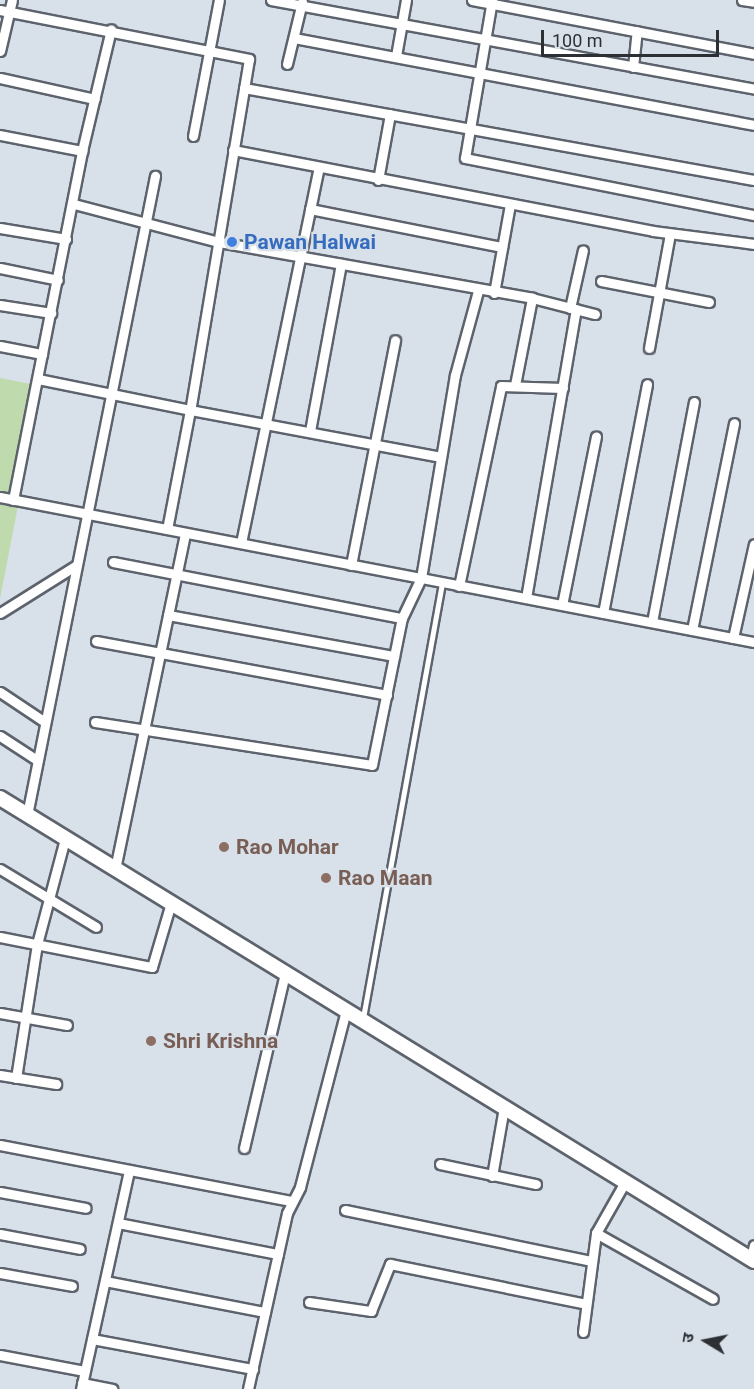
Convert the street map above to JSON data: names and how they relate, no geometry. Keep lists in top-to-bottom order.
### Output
{
  "places": [
    "Pawan Halwai",
    "Rao Mohar",
    "Rao Maan",
    "Shri Krishna"
  ],
  "scale_bar": "100 m",
  "north": "left"
}
